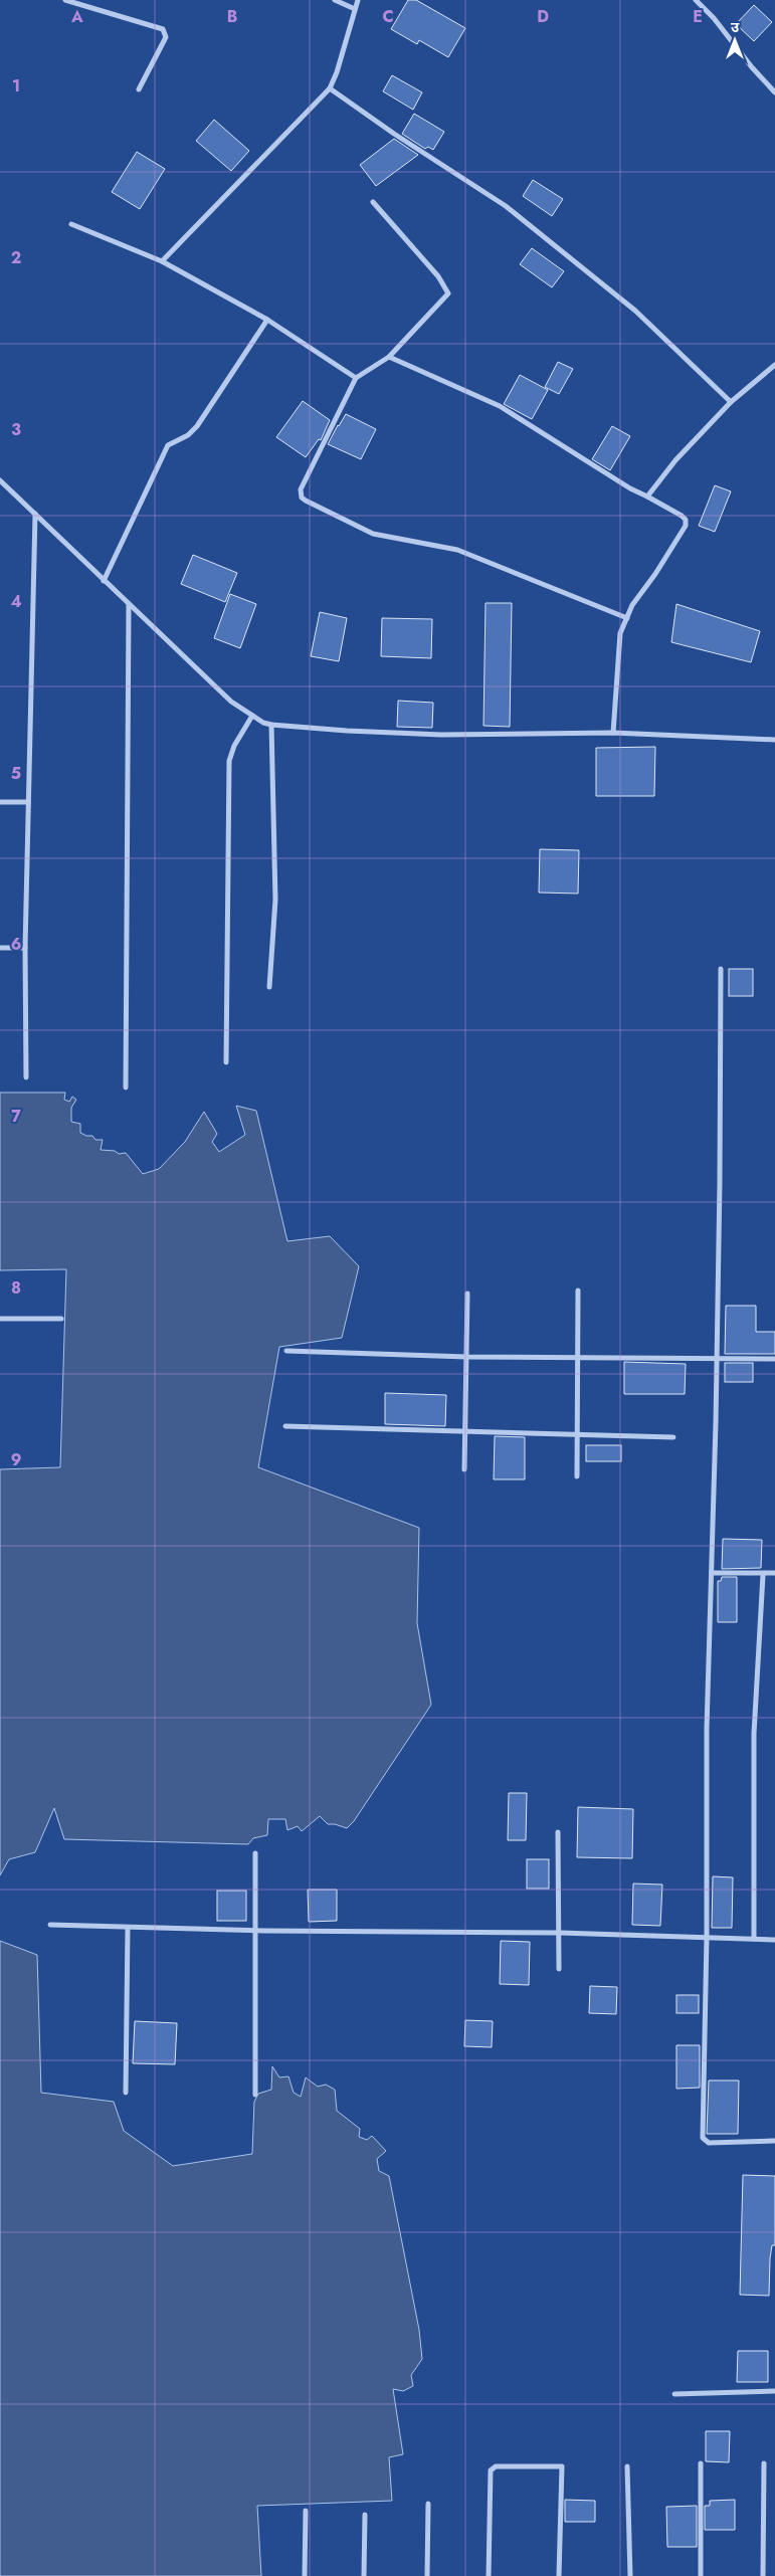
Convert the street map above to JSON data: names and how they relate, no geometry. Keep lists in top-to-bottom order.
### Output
{
  "north": "top",
  "grid": {
    "columns": [
      "A",
      "B",
      "C",
      "D",
      "E"
    ],
    "rows": [
      "1",
      "2",
      "3",
      "4",
      "5",
      "6",
      "7",
      "8",
      "9"
    ]
  }
}
